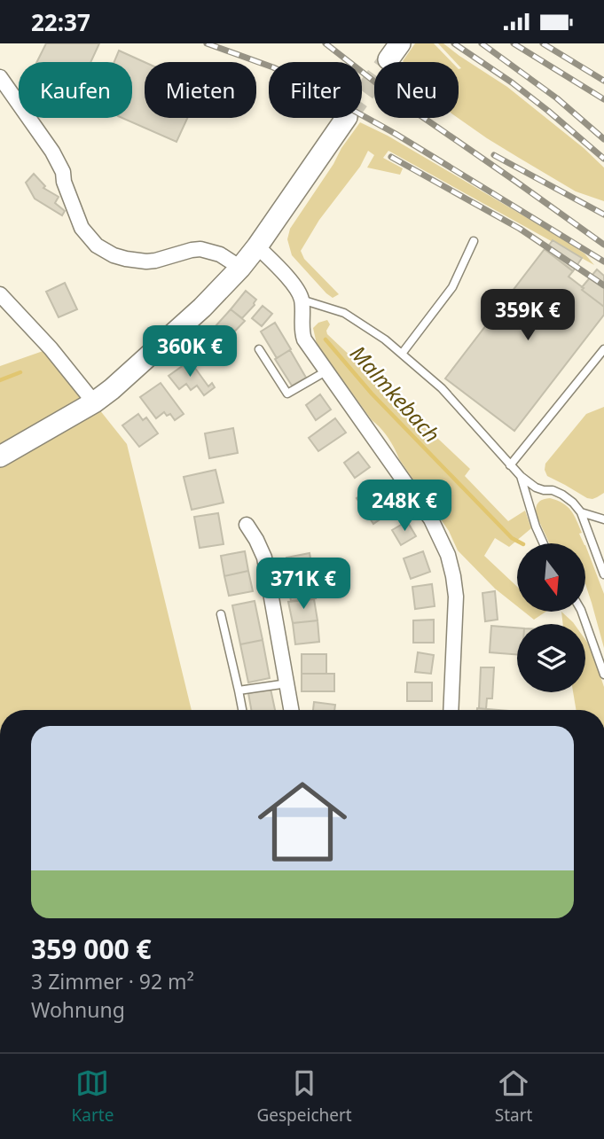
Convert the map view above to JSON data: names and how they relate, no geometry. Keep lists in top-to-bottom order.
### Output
{
  "water": ["Malmkebach"],
  "north": "bottom",
  "page": {
    "status": "22:37",
    "chip": [
      "Kaufen",
      "Mieten",
      "Filter",
      "Neu"
    ],
    "price": [
      "359K €",
      "360K €",
      "248K €",
      "371K €"
    ],
    "list": [
      {
        "name": "359 000 €",
        "note": "3 Zimmer · 92 m² · Wohnung"
      }
    ],
    "tabs": ["Karte", "Gespeichert", "Start"]
  }
}
